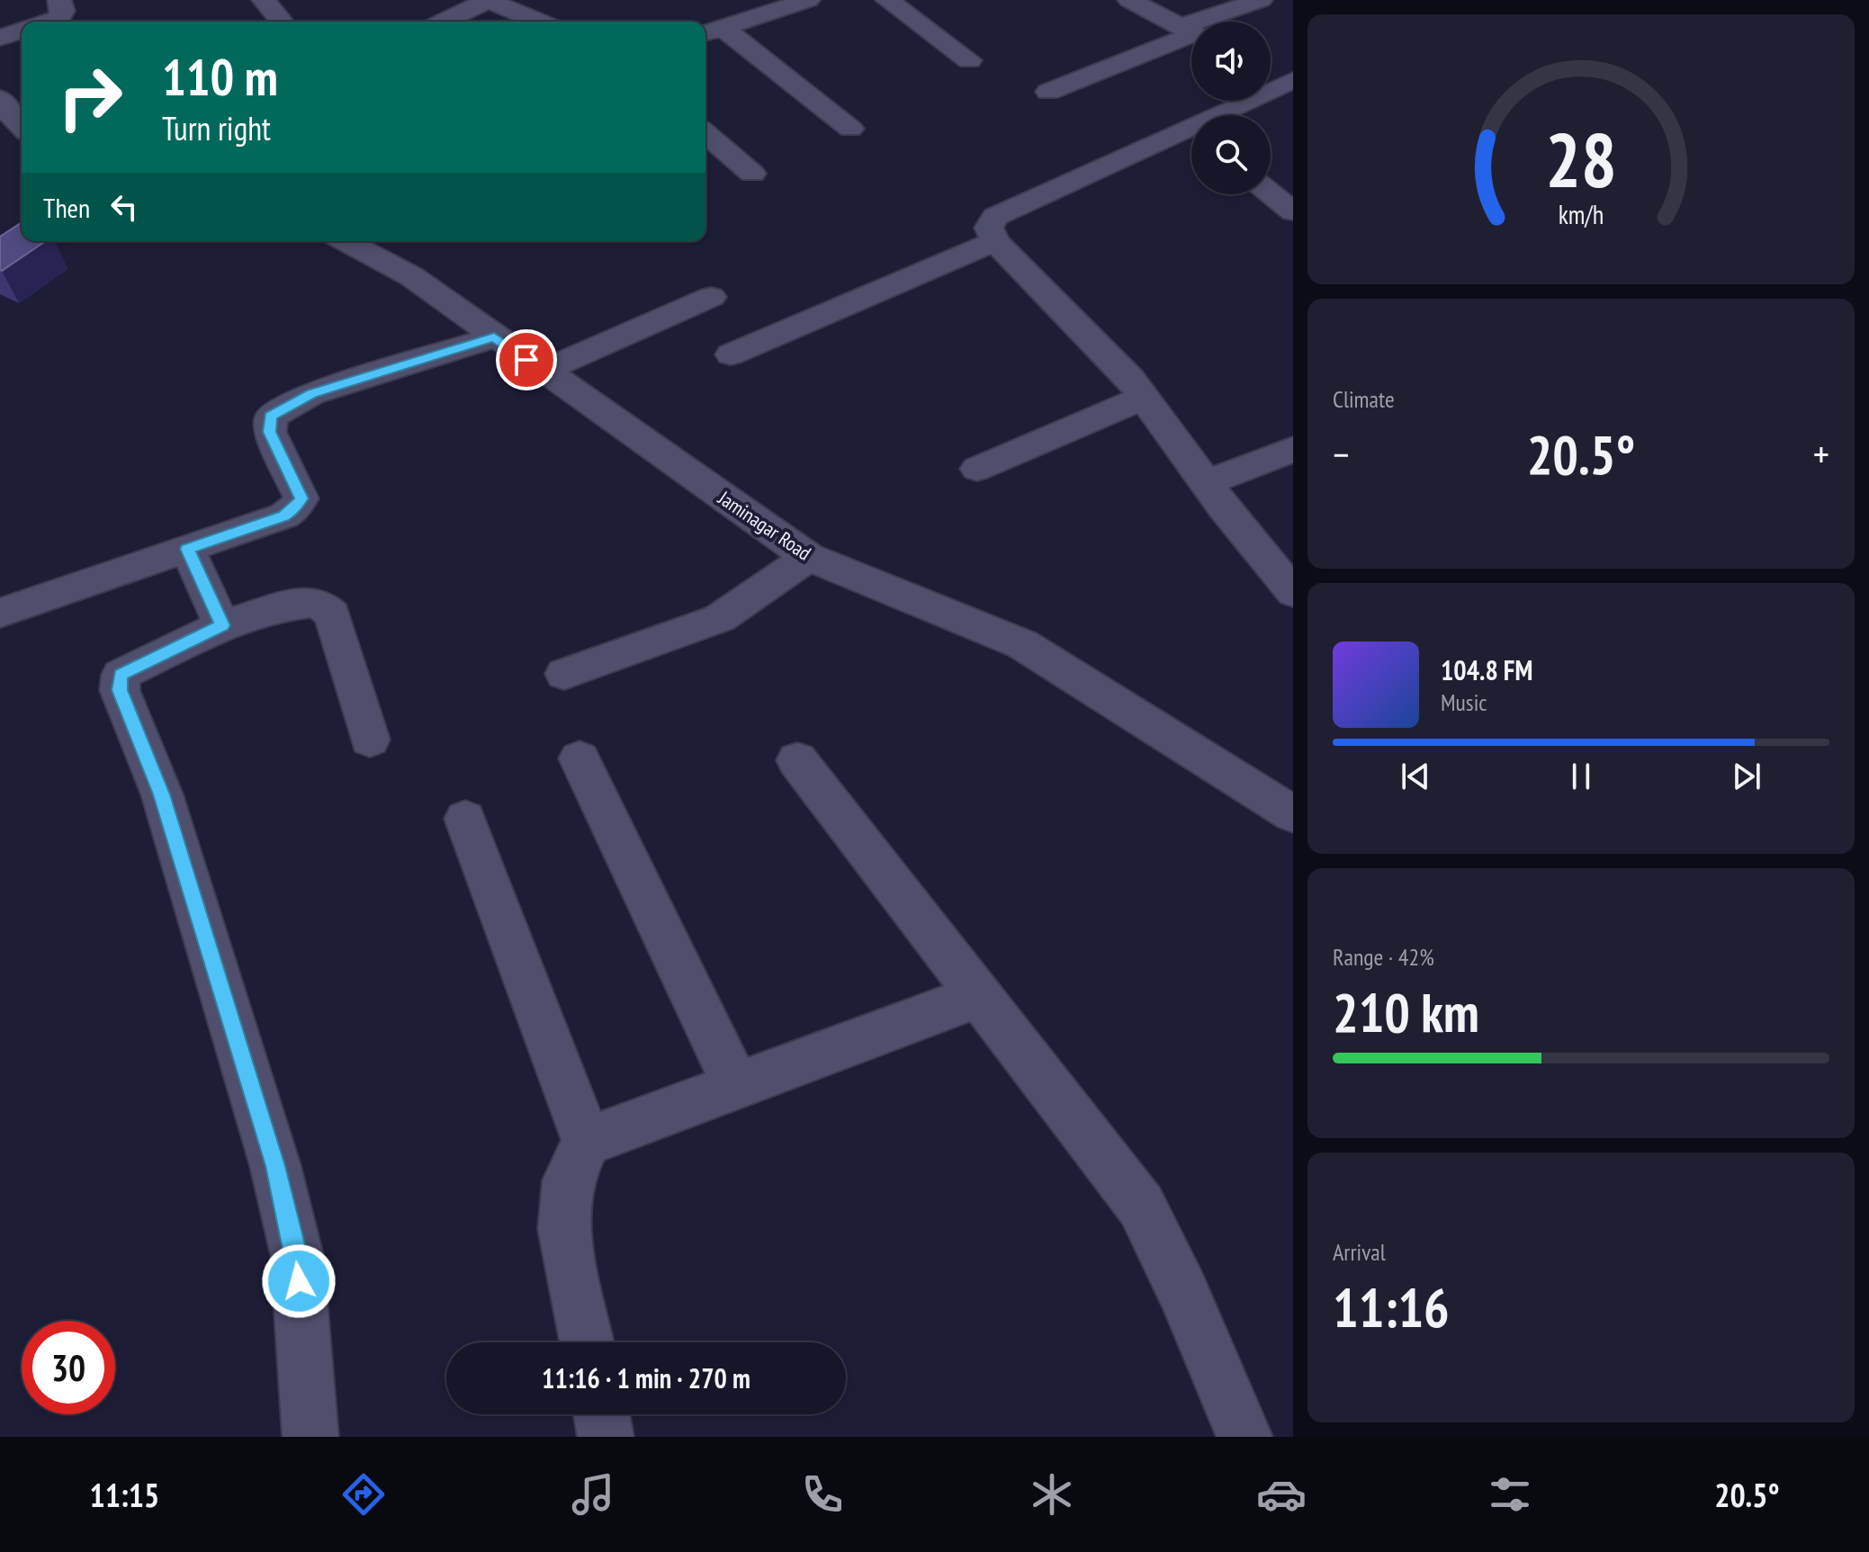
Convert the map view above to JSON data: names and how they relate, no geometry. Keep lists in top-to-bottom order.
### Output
{
  "streets": {
    "street": ["Jaminagar Road"]
  },
  "page": {
    "turn": ["110 m", "Turn right"],
    "then": "Then",
    "tile": [
      "Climate",
      ["Range · 42%", "210 km"],
      ["Arrival", "11:16"]
    ],
    "heat": ["−", "20.5°", "+"],
    "song": ["104.8 FM", "Music"],
    "limit": "30",
    "trip": "11:16 · 1 min · 270 m",
    "tabs": ["11:15", "20.5°"],
    "gauge": ["28", "km/h"]
  }
}
